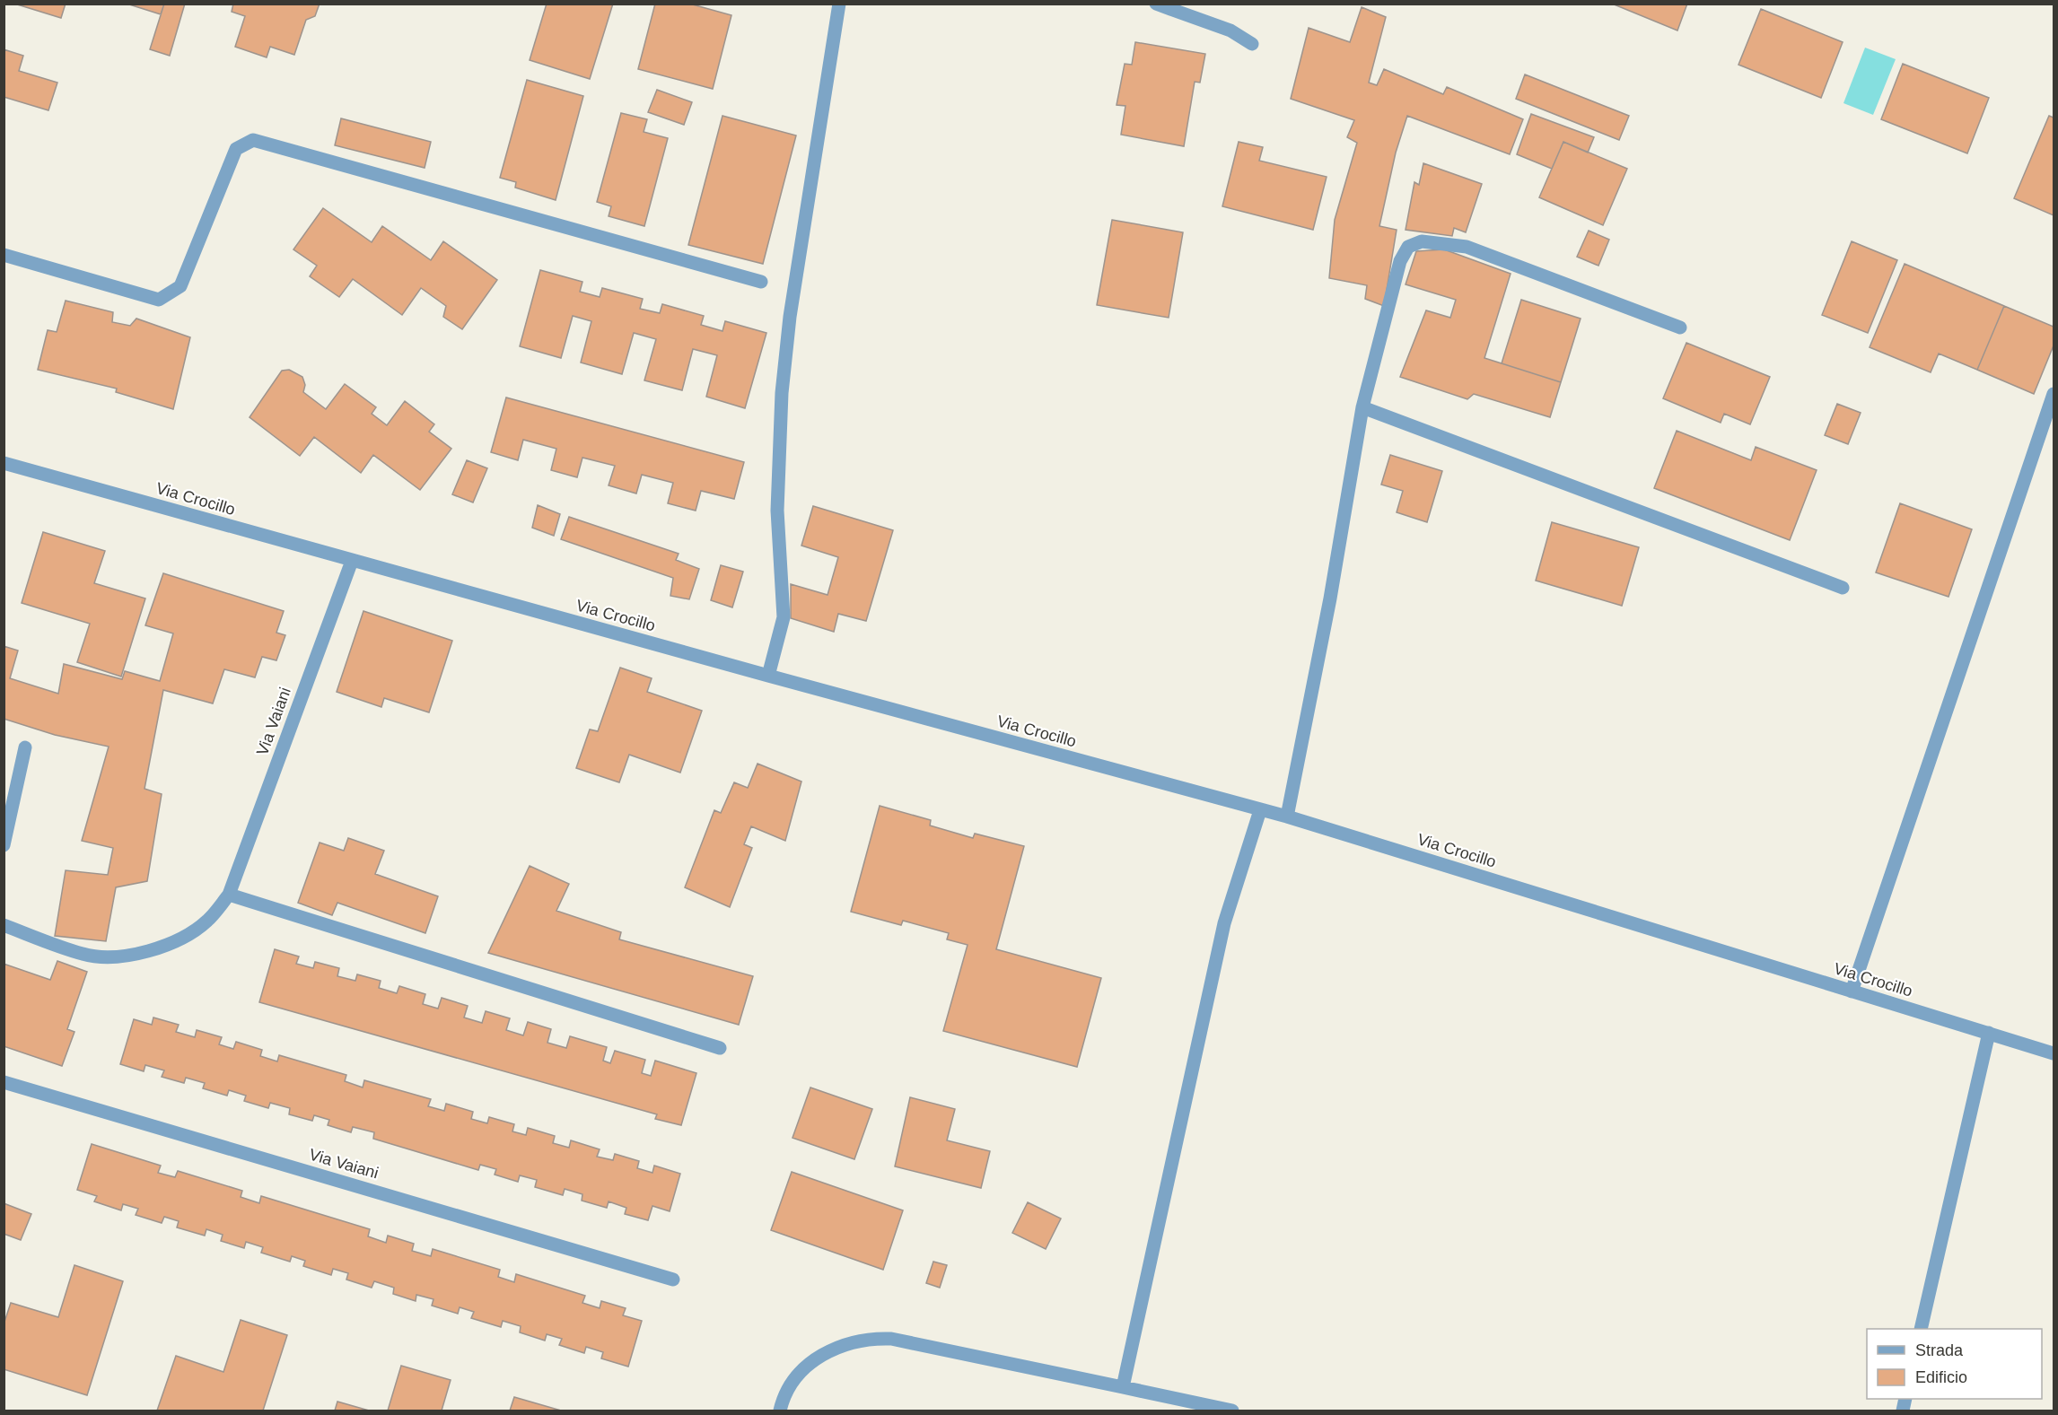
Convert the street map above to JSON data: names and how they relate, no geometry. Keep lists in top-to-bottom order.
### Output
{
  "streets": {
    "street": ["Via Crocillo", "Via Vaiani"]
  },
  "crossings": [
    ["Via Crocillo", "Via Vaiani"]
  ],
  "legend": ["Strada", "Edificio"]
}
